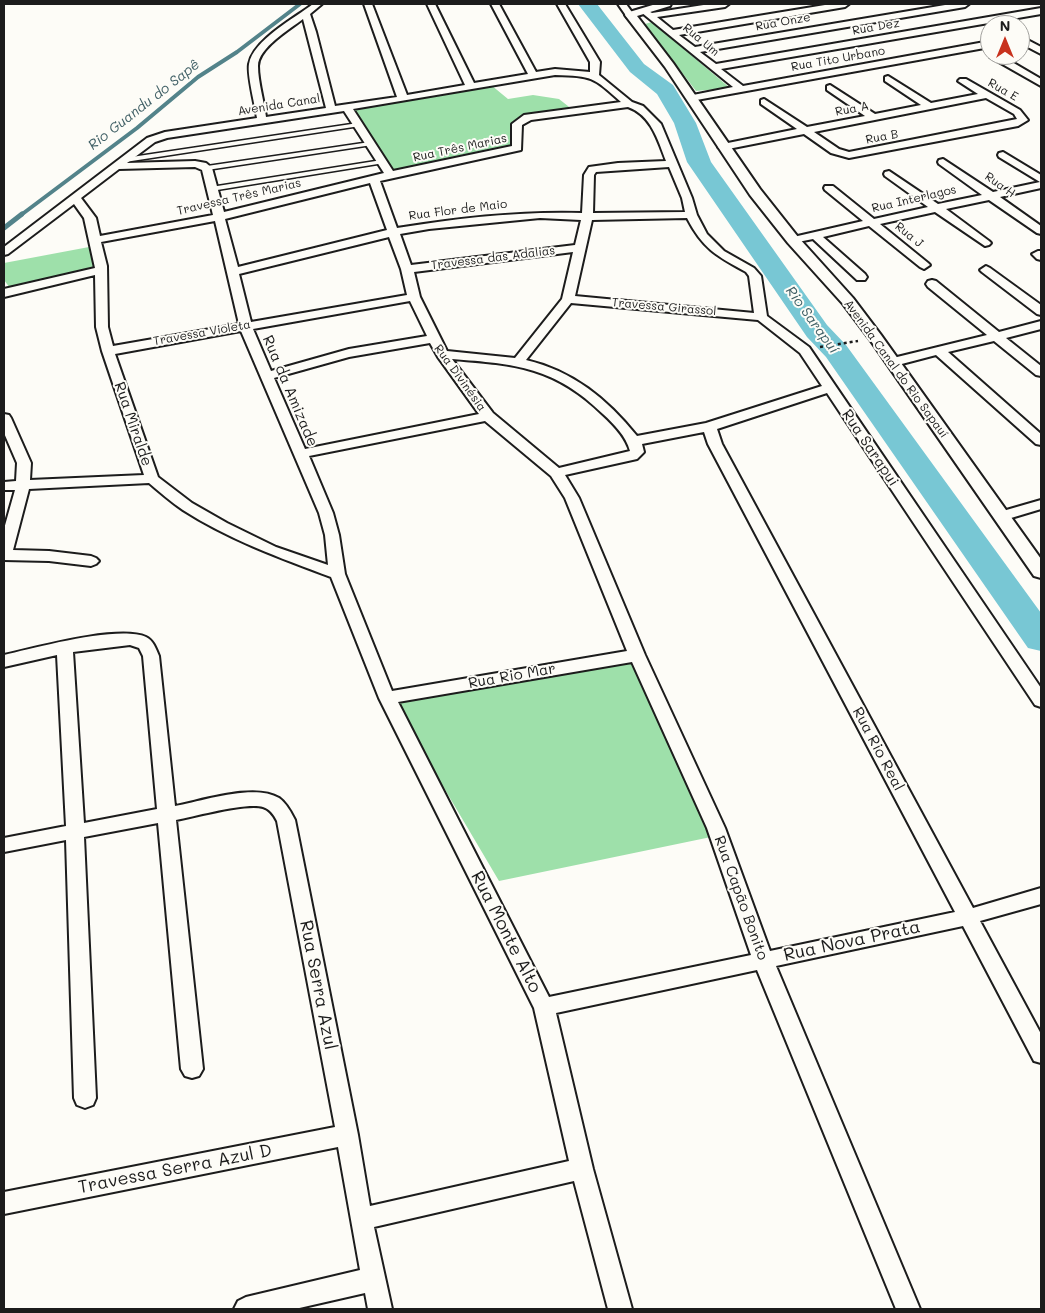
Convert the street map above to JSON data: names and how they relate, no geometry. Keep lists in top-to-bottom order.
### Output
{
  "streets": {
    "street": [
      "Rua Onze",
      "Rua Dez",
      "Rua Um",
      "Rua Tito Urbano",
      "Rua E",
      "Avenida Canal",
      "Rua A",
      "Rua B",
      "Rua Três Marias",
      "Rua H",
      "Travessa Três Marias",
      "Rua Interlagos",
      "Rua Flor de Maio",
      "Rua J",
      "Travessa das Adalias",
      "Travessa Girassol",
      "Travessa Violeta",
      "Avenida Canal do Rio Sapauí",
      "Rua Divinésia",
      "Rua da Amizade",
      "Rua Miralde",
      "Rua Sarapui",
      "Rua Rio Mar",
      "Rua Rio Real",
      "Rua Capão Bonito",
      "Rua Monte Alto",
      "Rua Nova Prata",
      "Rua Serra Azul",
      "Travessa Serra Azul D"
    ]
  },
  "crossings": [
    ["Rua Onze", "Rua Um"],
    ["Rua Dez", "Rua Um"],
    ["Rua Um", "Rua Tito Urbano"],
    ["Rua Tito Urbano", "Avenida Canal do Rio Sapauí"],
    ["Rua E", "Rua A"],
    ["Rua E", "Rua B"],
    ["Avenida Canal", "Rua Miralde"],
    ["Rua A", "Rua B"],
    ["Rua A", "Avenida Canal do Rio Sapauí"],
    ["Rua Três Marias", "Travessa Três Marias"],
    ["Rua H", "Rua Interlagos"],
    ["Travessa Três Marias", "Rua Divinésia"],
    ["Travessa Três Marias", "Rua da Amizade"],
    ["Travessa Três Marias", "Rua Miralde"],
    ["Rua Interlagos", "Rua J"],
    ["Rua Interlagos", "Avenida Canal do Rio Sapauí"],
    ["Rua Flor de Maio", "Rua Divinésia"],
    ["Rua Flor de Maio", "Rua da Amizade"],
    ["Travessa das Adalias", "Rua Divinésia"],
    ["Travessa Girassol", "Rua Sarapui"],
    ["Travessa Violeta", "Rua Divinésia"],
    ["Travessa Violeta", "Rua da Amizade"],
    ["Travessa Violeta", "Rua Miralde"],
    ["Rua Divinésia", "Rua Capão Bonito"],
    ["Rua da Amizade", "Rua Miralde"],
    ["Rua da Amizade", "Rua Monte Alto"],
    ["Rua Miralde", "Rua Monte Alto"],
    ["Rua Rio Mar", "Rua Capão Bonito"],
    ["Rua Rio Mar", "Rua Monte Alto"],
    ["Rua Rio Real", "Rua Nova Prata"],
    ["Rua Capão Bonito", "Rua Nova Prata"],
    ["Rua Monte Alto", "Rua Nova Prata"],
    ["Rua Serra Azul", "Travessa Serra Azul D"]
  ],
  "water": ["Rio Guandu do Sapê", "Rio Sarapuí"],
  "north": "top"
}
